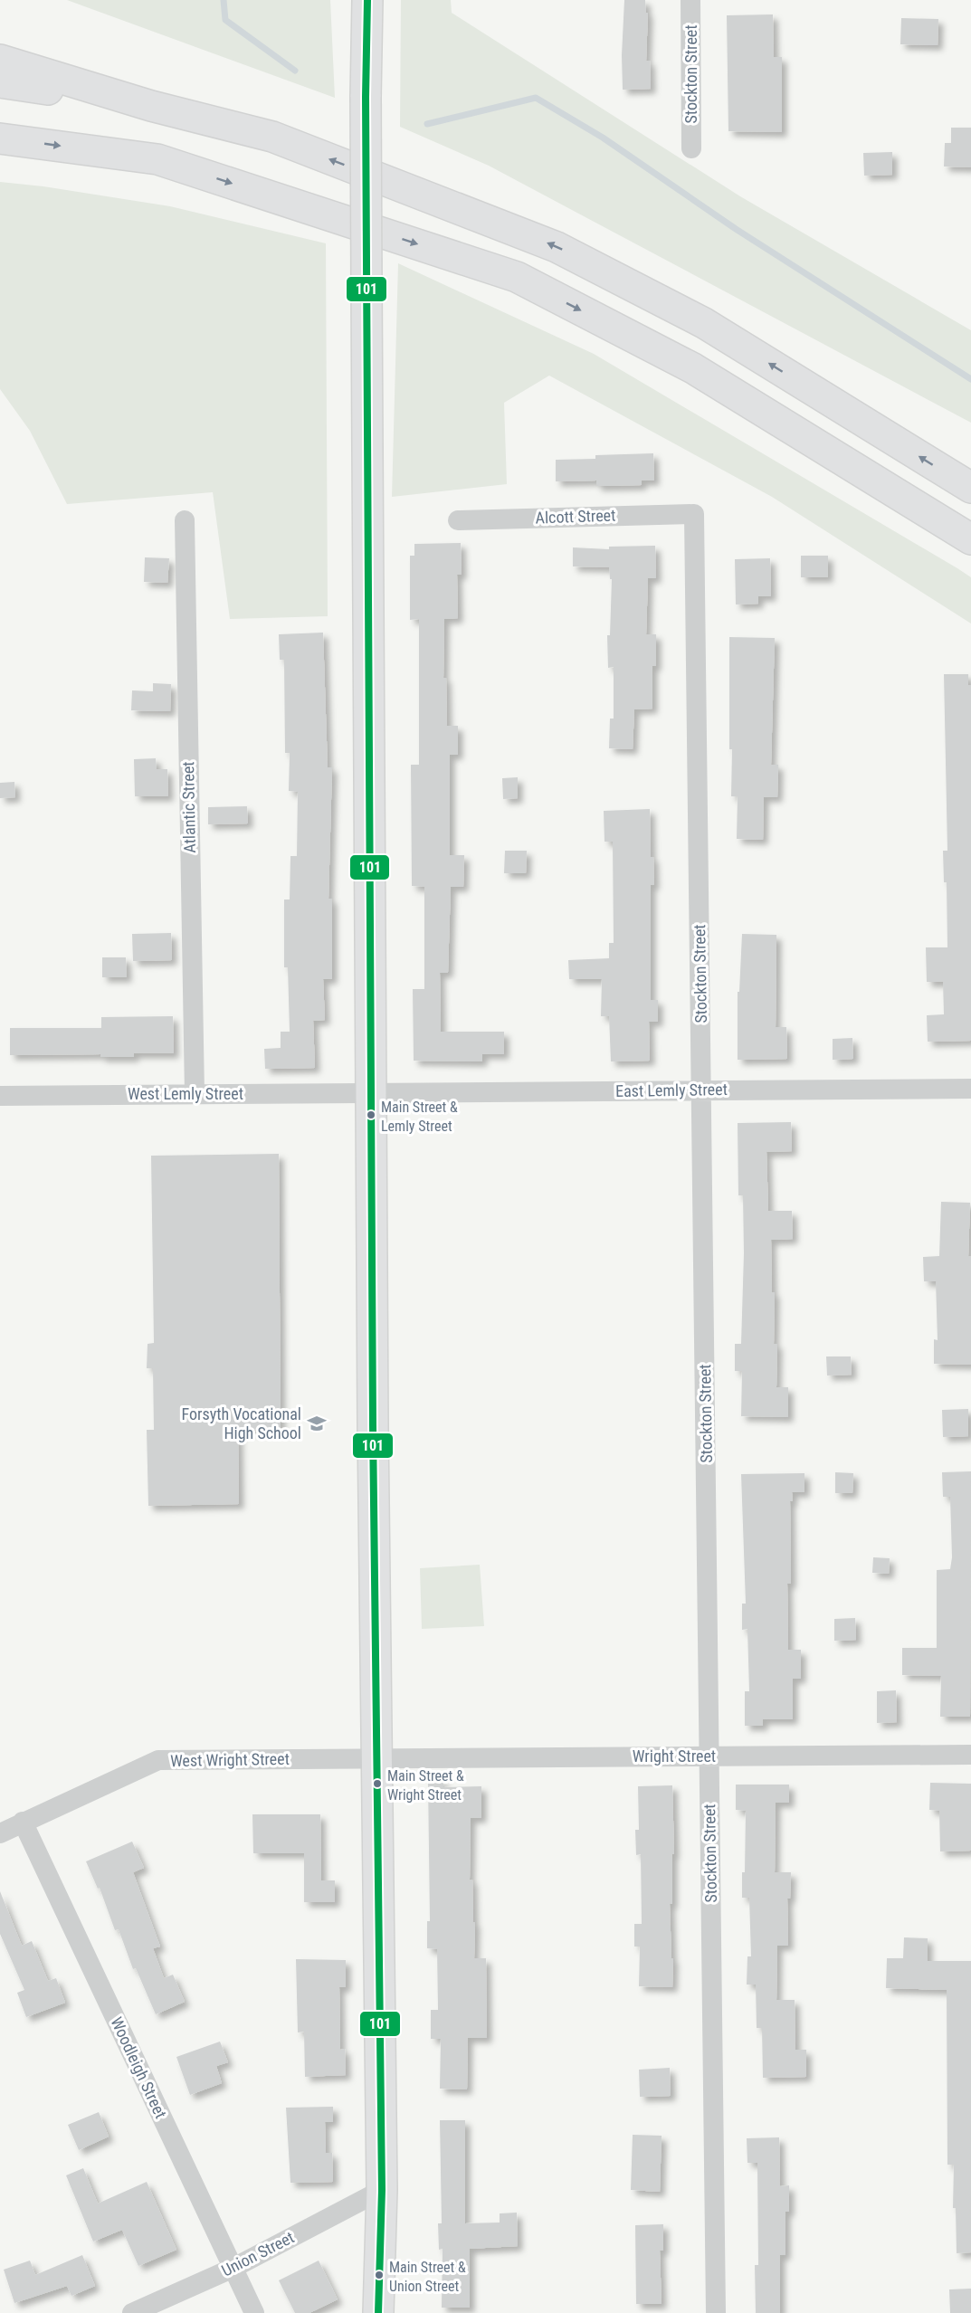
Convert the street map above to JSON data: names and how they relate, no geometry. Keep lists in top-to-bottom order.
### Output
{
  "streets": {
    "street": [
      "Stockton Street",
      "Alcott Street",
      "Atlantic Street",
      "East Lemly Street",
      "West Lemly Street",
      "Wright Street",
      "West Wright Street",
      "Woodleigh Street",
      "Union Street"
    ]
  },
  "crossings": [
    ["Stockton Street", "Alcott Street"],
    ["Stockton Street", "East Lemly Street"],
    ["Stockton Street", "Wright Street"],
    ["Atlantic Street", "West Lemly Street"],
    ["East Lemly Street", "West Lemly Street"],
    ["Wright Street", "West Wright Street"],
    ["West Wright Street", "Woodleigh Street"],
    ["Woodleigh Street", "Union Street"]
  ],
  "places": {
    "other": ["Main Street & Lemly Street", "Main Street & Wright Street", "Main Street & Union Street"],
    "school or university": ["Forsyth Vocational High School"]
  },
  "lines": ["transit line 101"]
}
